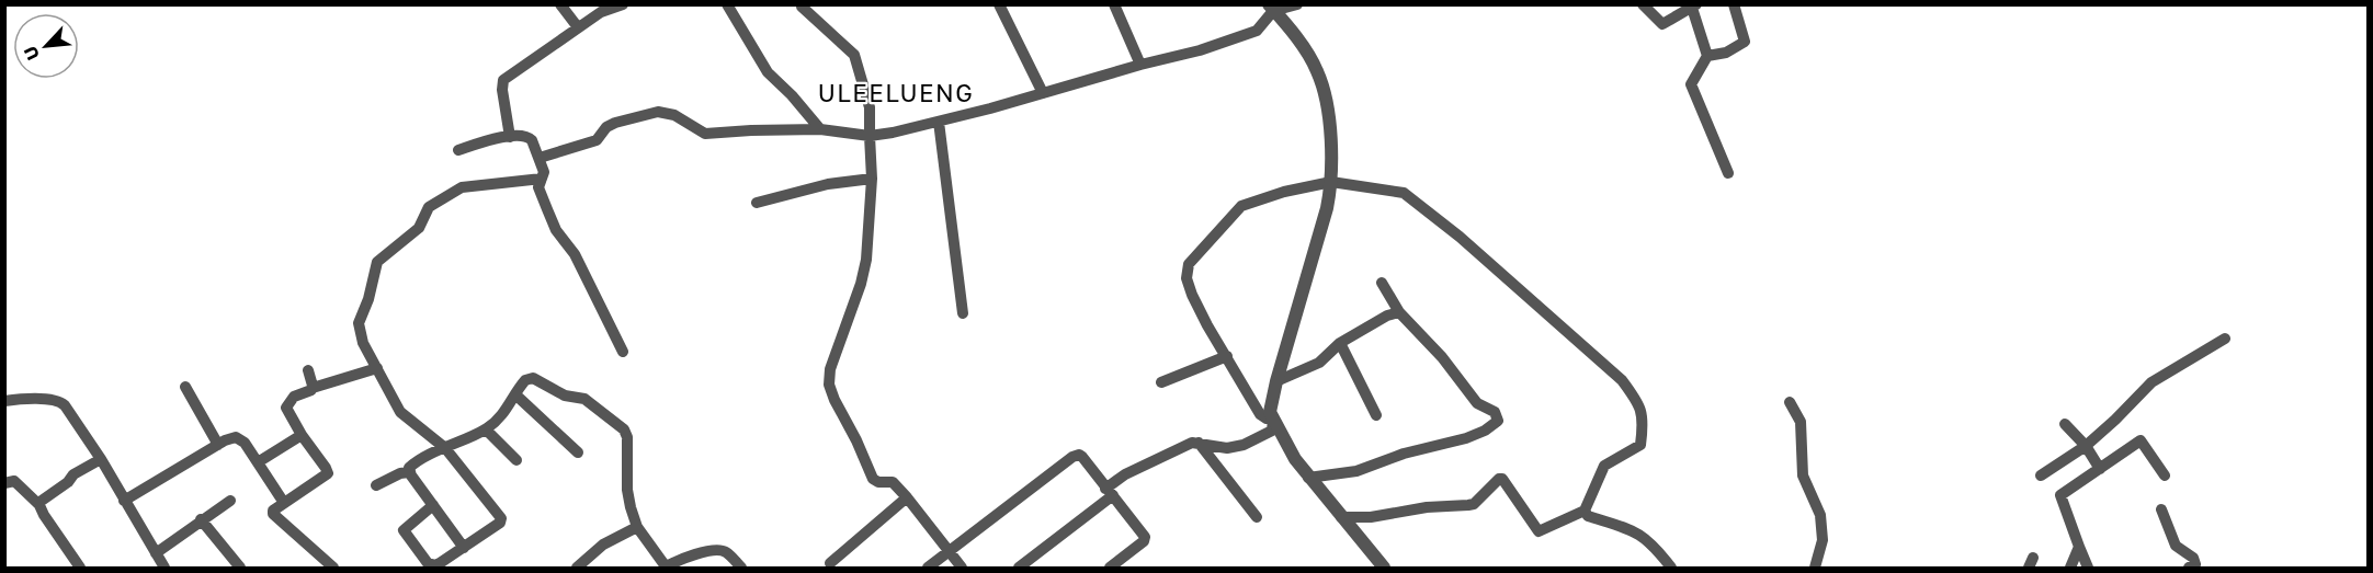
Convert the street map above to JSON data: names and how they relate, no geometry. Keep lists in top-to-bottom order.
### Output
{
  "districts": ["ULEELUENG"],
  "north": "bottom left"
}
